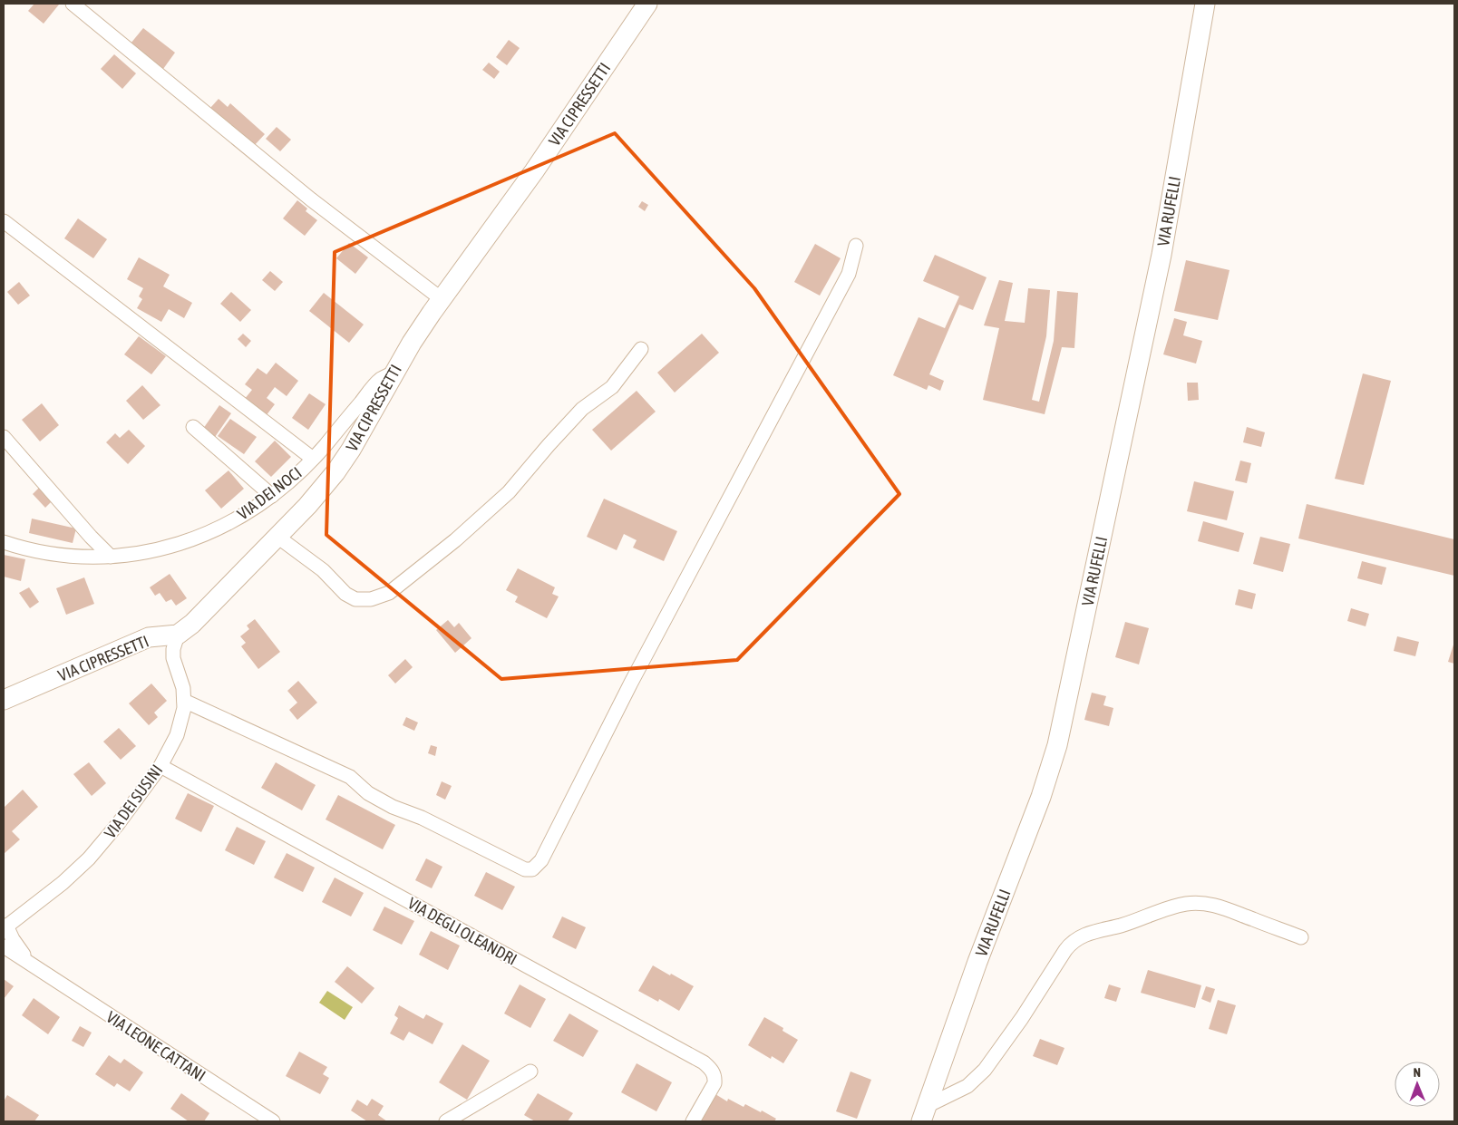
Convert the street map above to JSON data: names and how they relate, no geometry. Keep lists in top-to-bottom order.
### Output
{
  "streets": {
    "street": [
      "VIA CIPRESSETTI",
      "VIA RUFELLI",
      "VIA DEI NOCI",
      "VIA DEI SUSINI",
      "VIA DEGLI OLEANDRI",
      "VIA LEONE CATTANI"
    ]
  },
  "crossings": [
    ["VIA CIPRESSETTI", "VIA DEI NOCI"],
    ["VIA CIPRESSETTI", "VIA DEI SUSINI"],
    ["VIA DEI SUSINI", "VIA DEGLI OLEANDRI"],
    ["VIA DEI SUSINI", "VIA LEONE CATTANI"]
  ],
  "north": "top"
}
